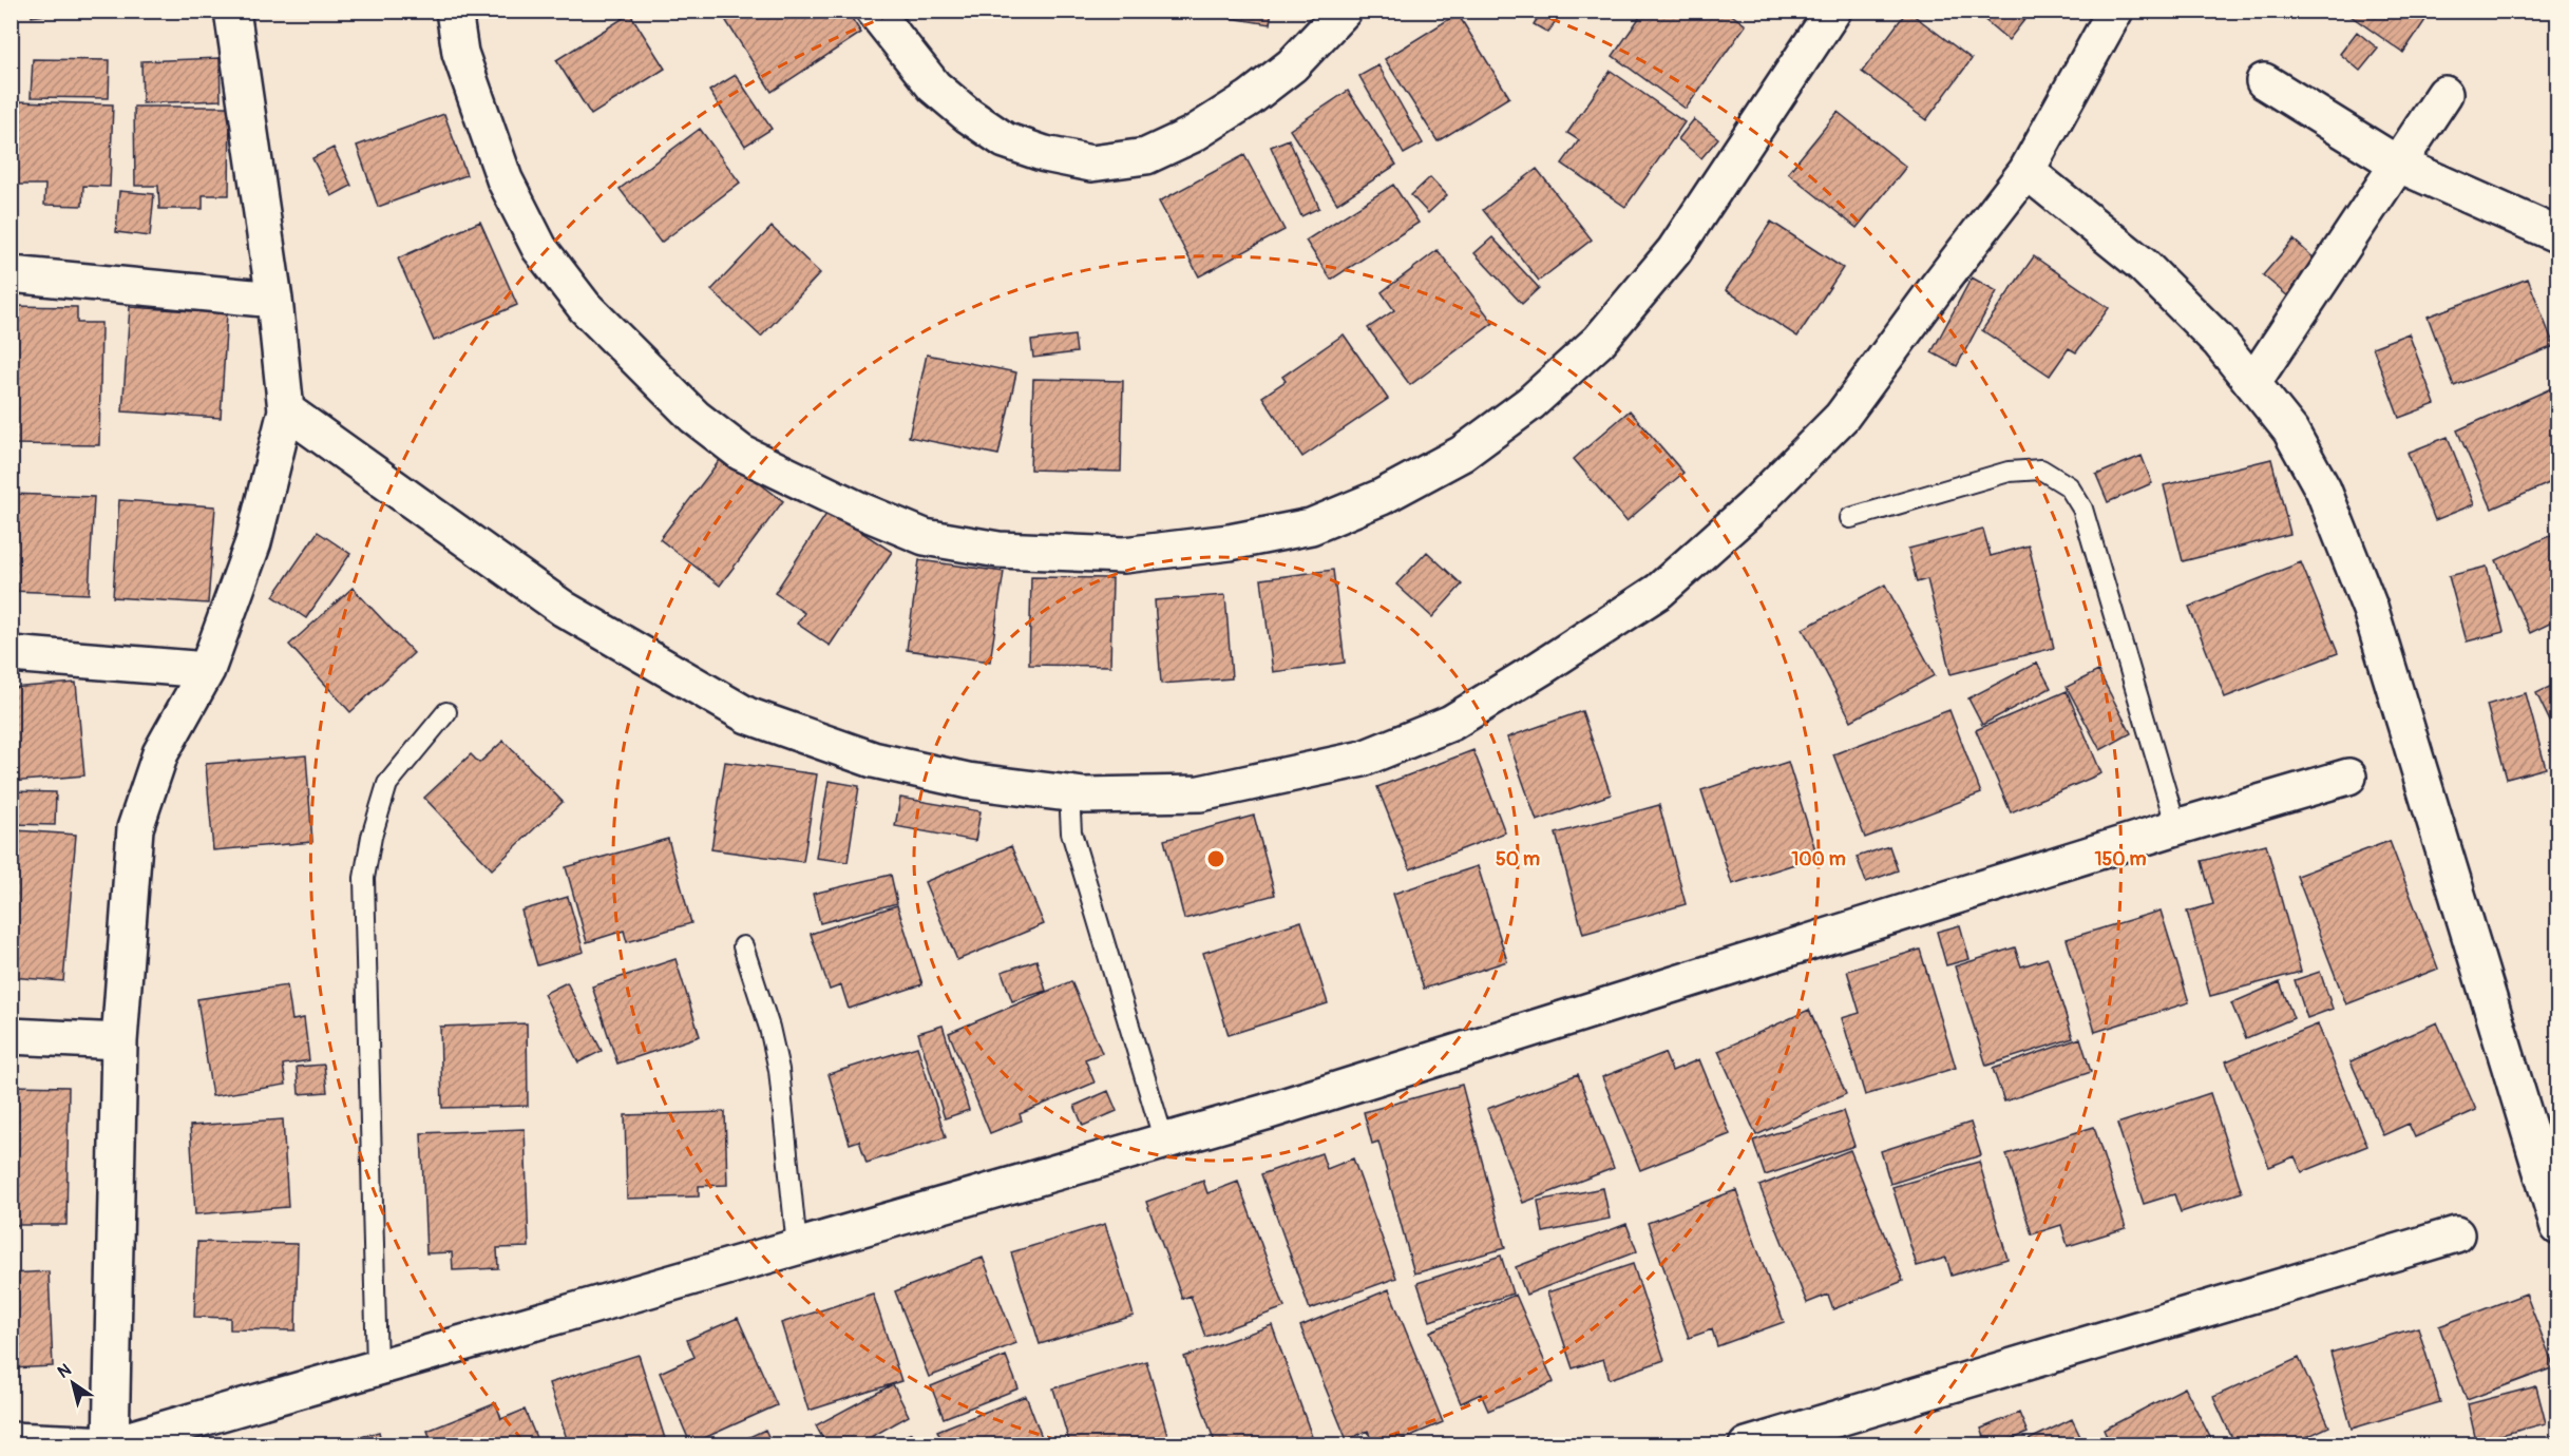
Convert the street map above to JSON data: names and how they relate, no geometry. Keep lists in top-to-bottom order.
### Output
{
  "north": "top left",
  "rings": ["50 m", "100 m", "150 m"]
}
